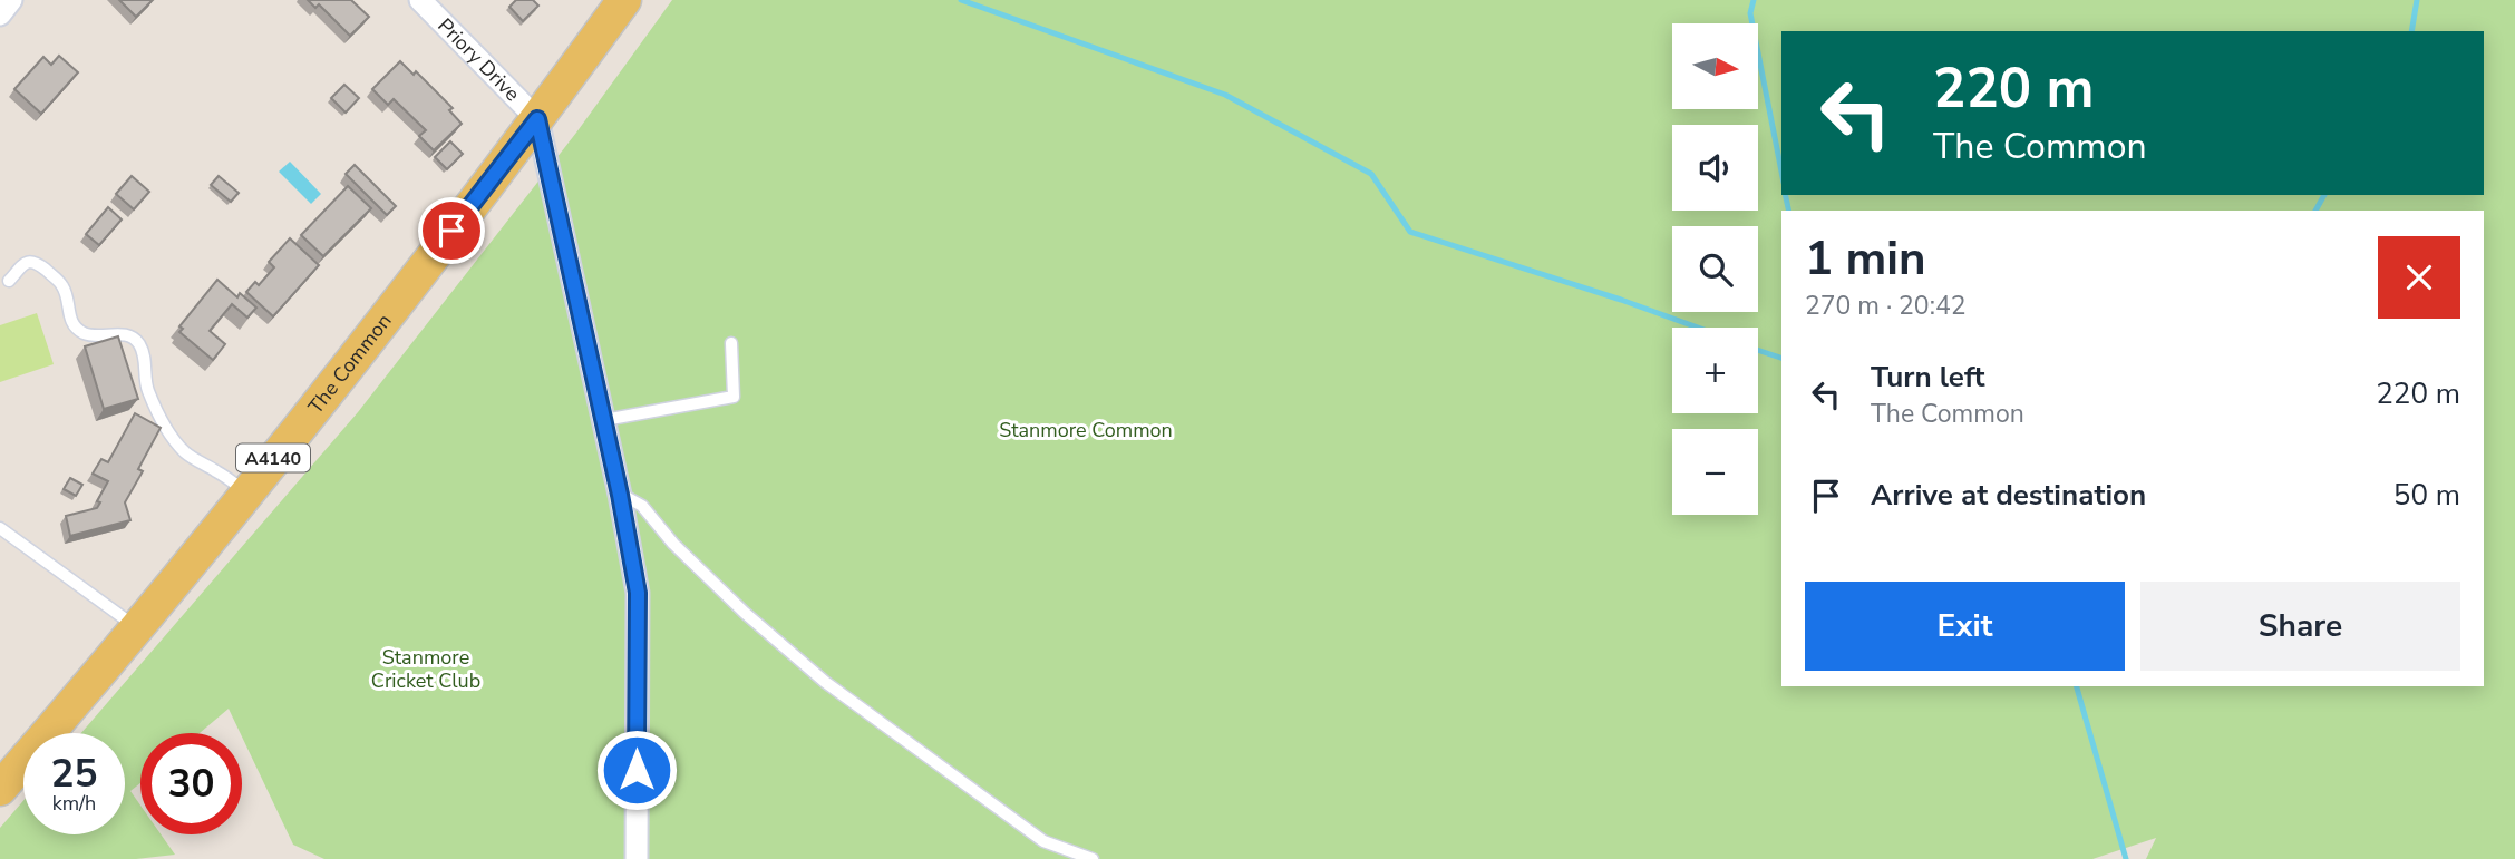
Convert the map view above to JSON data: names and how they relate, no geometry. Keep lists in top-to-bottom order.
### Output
{
  "streets": {
    "main road": ["The Common", "A4140"],
    "street": ["Priory Drive"]
  },
  "crossings": [
    ["Priory Drive", "The Common"]
  ],
  "parks": ["Stanmore Common", "Stanmore Cricket Club"],
  "north": "right",
  "page": {
    "map_buttons": ["+", "−"],
    "turn": ["220 m", "The Common"],
    "heading": ["1 min", "270 m · 20:42"],
    "list": [
      {
        "name": "Turn left",
        "note": "The Common",
        "value": "220 m"
      },
      {
        "name": "Arrive at destination",
        "value": "50 m"
      }
    ],
    "buttons": ["Exit", "Share"],
    "speed": "25 km/h",
    "limit": "30"
  }
}
